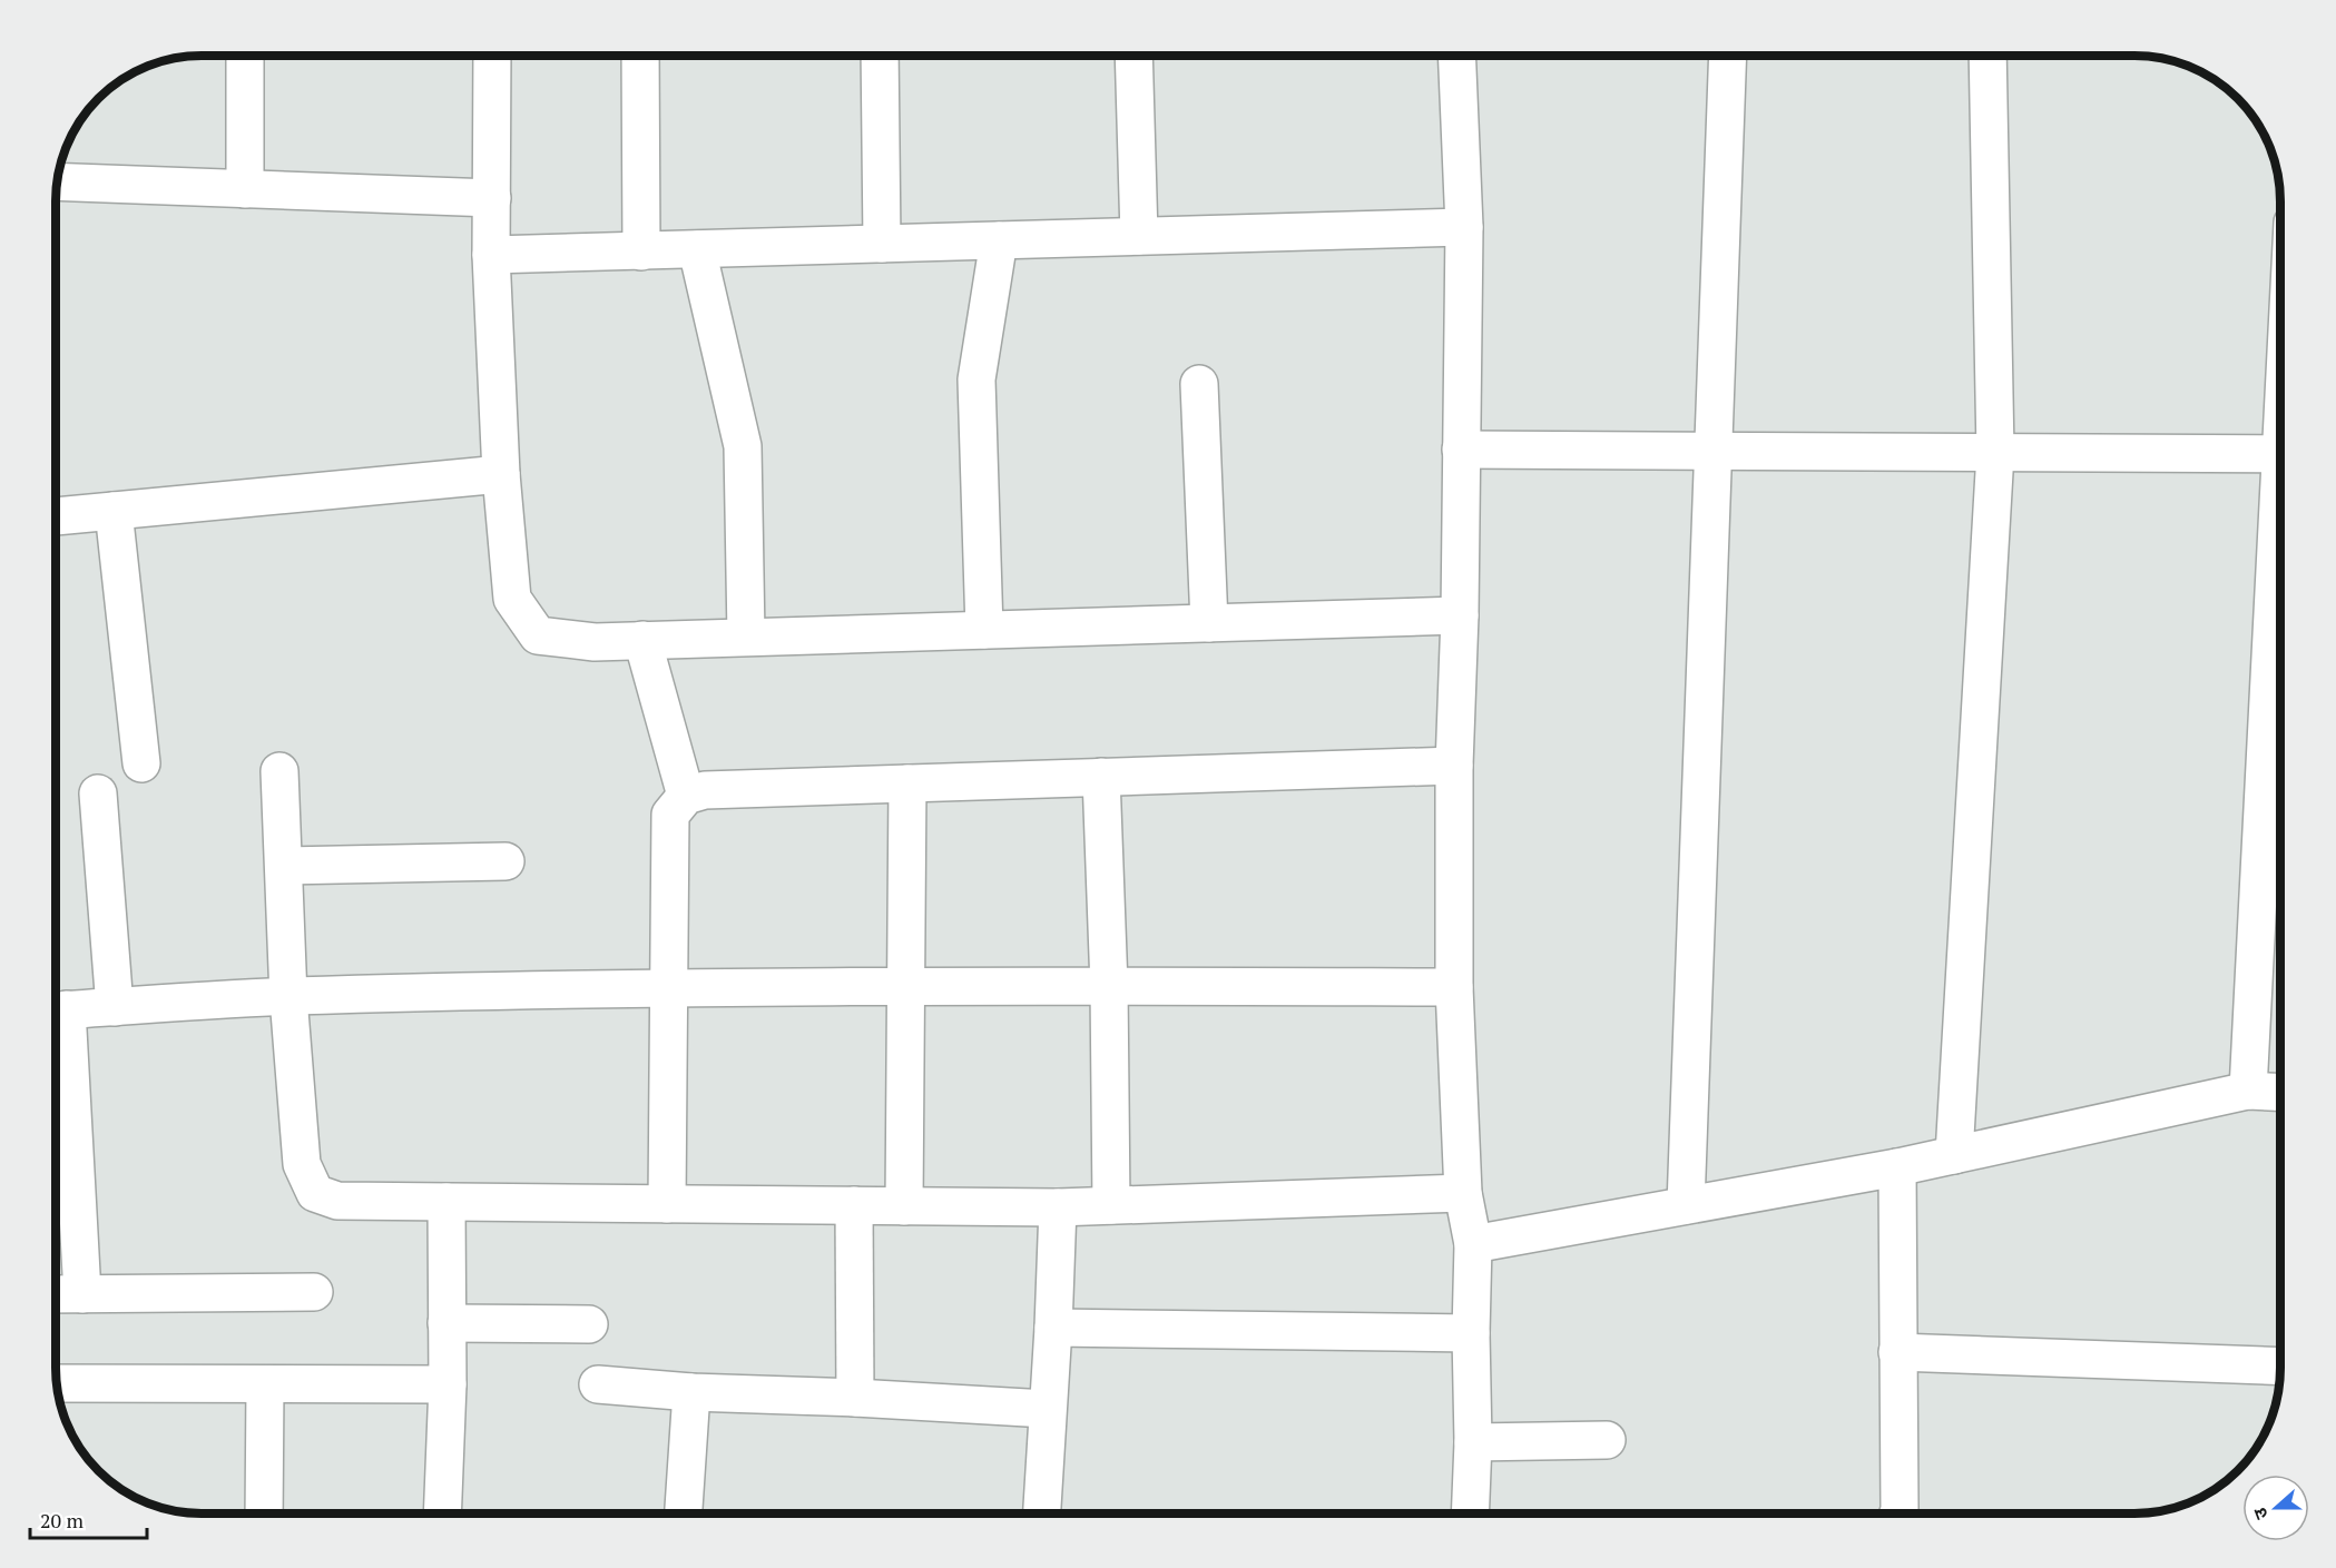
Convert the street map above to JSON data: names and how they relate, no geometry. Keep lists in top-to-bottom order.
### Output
{
  "scale_bar": "20 m",
  "north": "left"
}
